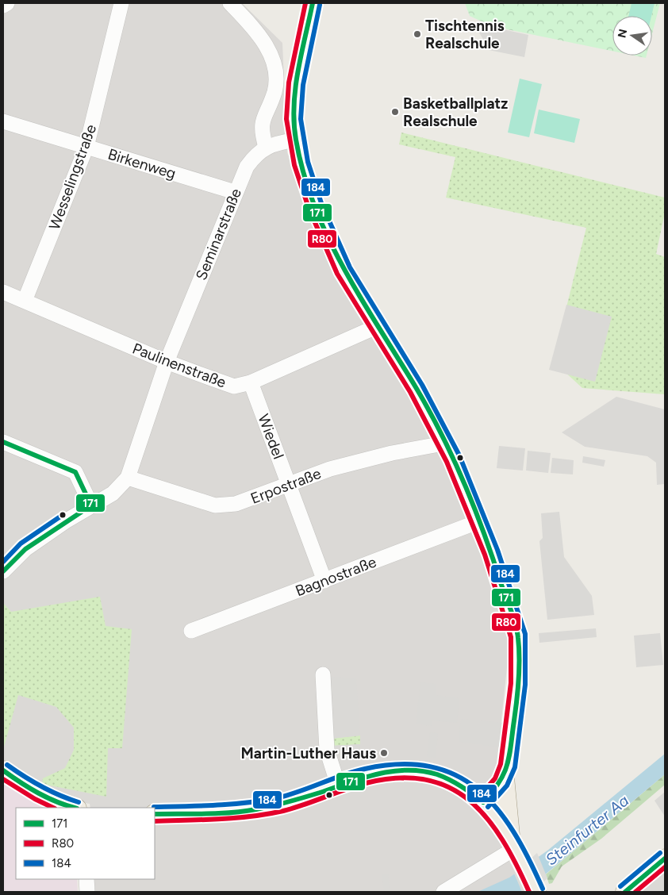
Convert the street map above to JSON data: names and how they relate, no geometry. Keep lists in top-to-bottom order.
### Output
{
  "streets": {
    "street": [
      "Birkenweg",
      "Wesselingstraße",
      "Seminarstraße",
      "Paulinenstraße",
      "Wiedel",
      "Erpostraße",
      "Bagnostraße"
    ]
  },
  "crossings": [
    ["Birkenweg", "Wesselingstraße"],
    ["Birkenweg", "Seminarstraße"],
    ["Wesselingstraße", "Paulinenstraße"],
    ["Seminarstraße", "Paulinenstraße"],
    ["Seminarstraße", "Erpostraße"],
    ["Paulinenstraße", "Wiedel"],
    ["Wiedel", "Erpostraße"],
    ["Wiedel", "Bagnostraße"]
  ],
  "water": ["Steinfurter Aa"],
  "places": ["Tischtennis Realschule", "Basketballplatz Realschule", "Martin-Luther Haus"],
  "lines": ["transit line 171", "transit line R80", "transit line 184"],
  "legend": ["171", "R80", "184"],
  "north": "left"
}
